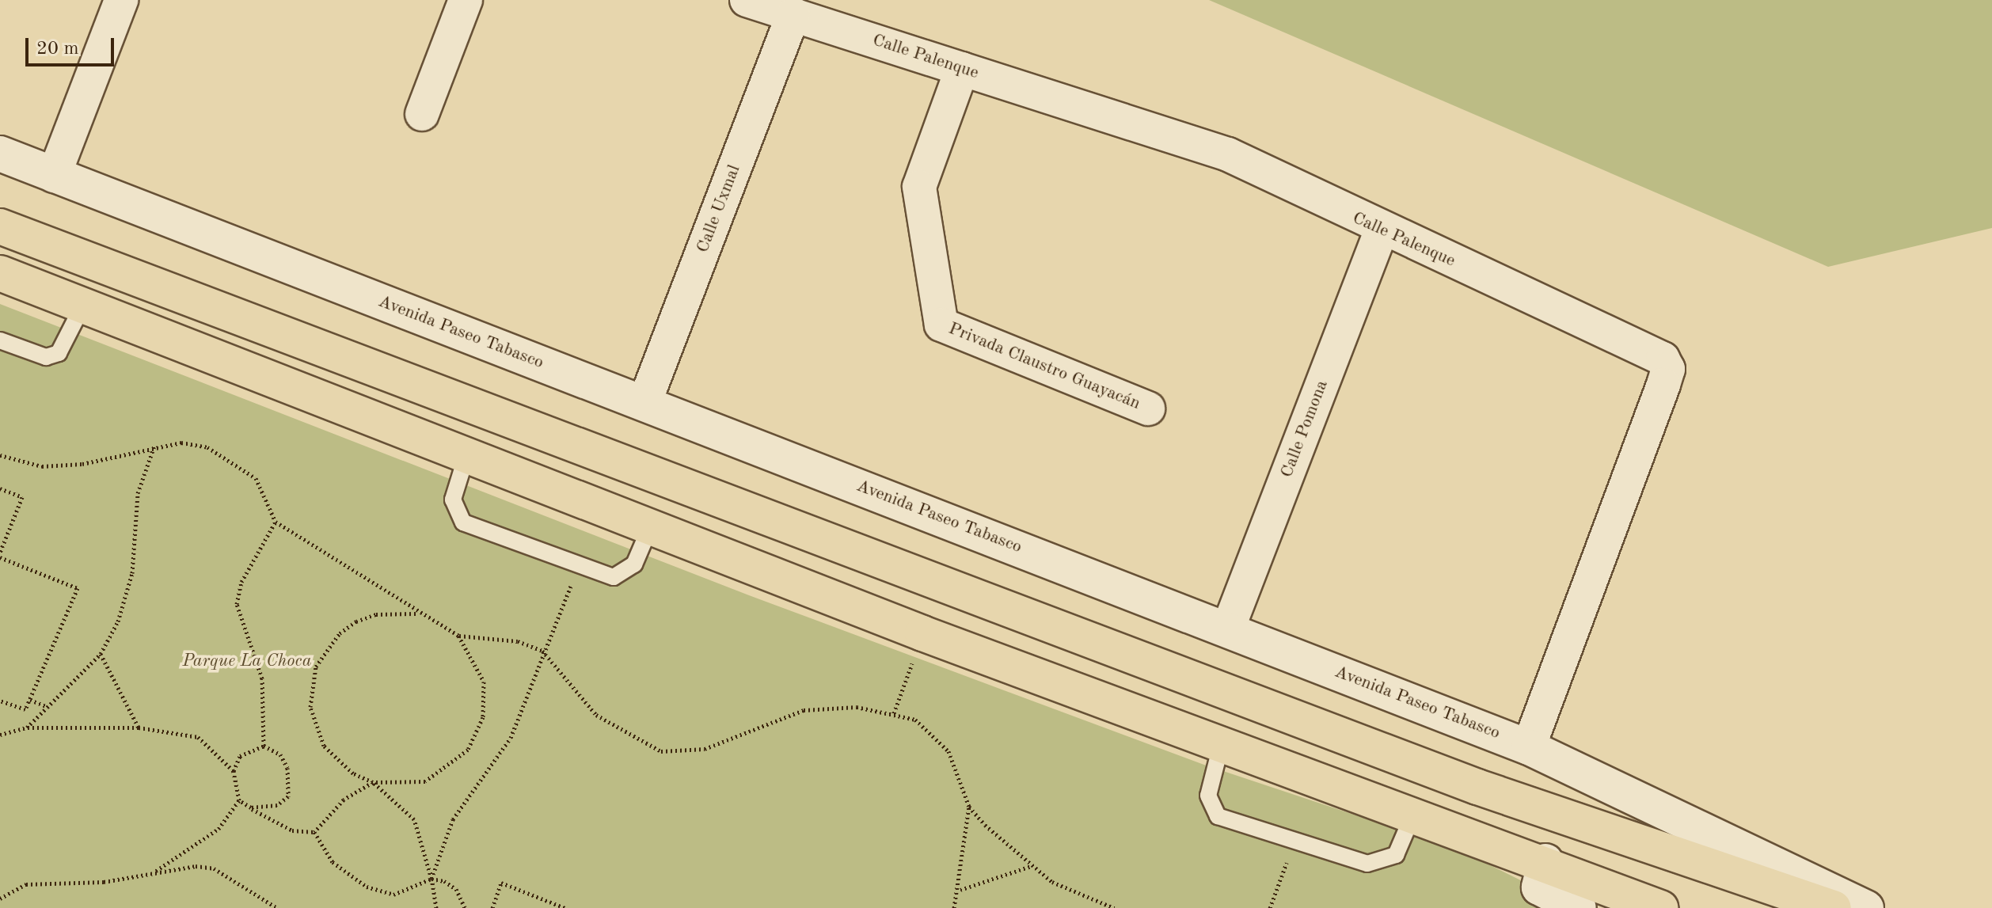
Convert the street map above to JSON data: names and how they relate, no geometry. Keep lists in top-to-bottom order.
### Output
{
  "streets": {
    "street": [
      "Calle Palenque",
      "Calle Uxmal",
      "Avenida Paseo Tabasco",
      "Privada Claustro Guayacán",
      "Calle Pomona"
    ]
  },
  "crossings": [
    ["Calle Palenque", "Calle Uxmal"],
    ["Calle Palenque", "Avenida Paseo Tabasco"],
    ["Calle Palenque", "Privada Claustro Guayacán"],
    ["Calle Palenque", "Calle Pomona"],
    ["Calle Uxmal", "Avenida Paseo Tabasco"],
    ["Avenida Paseo Tabasco", "Calle Pomona"]
  ],
  "parks": ["Parque La Choca"],
  "scale_bar": "20 m"
}
